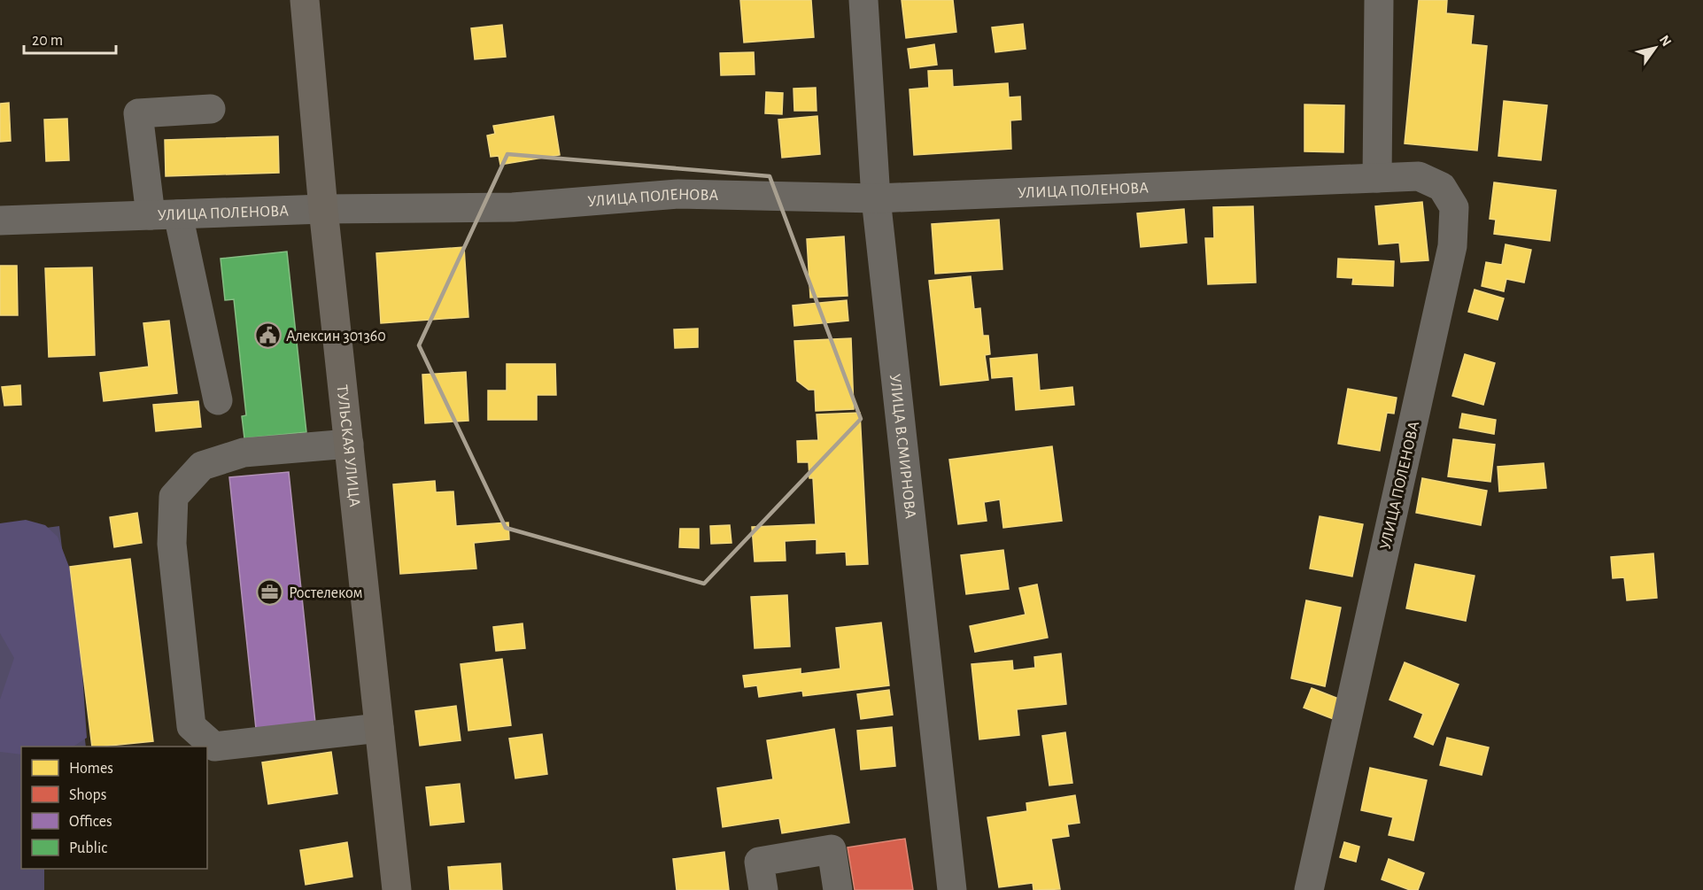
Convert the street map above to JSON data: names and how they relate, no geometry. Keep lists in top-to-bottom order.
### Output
{
  "streets": {
    "main road": ["ТУЛЬСКАЯ УЛИЦА"],
    "street": ["УЛИЦА ПОЛЕНОВА", "УЛИЦА В.СМИРНОВА"]
  },
  "crossings": [
    ["УЛИЦА ПОЛЕНОВА", "ТУЛЬСКАЯ УЛИЦА"],
    ["УЛИЦА ПОЛЕНОВА", "УЛИЦА В.СМИРНОВА"]
  ],
  "places": {
    "public building": ["Алексин 301360"],
    "office": ["Ростелеком"]
  },
  "legend": [
    "Homes",
    "Shops",
    "Offices",
    "Public"
  ],
  "scale_bar": "20 m",
  "north": "top right"
}
